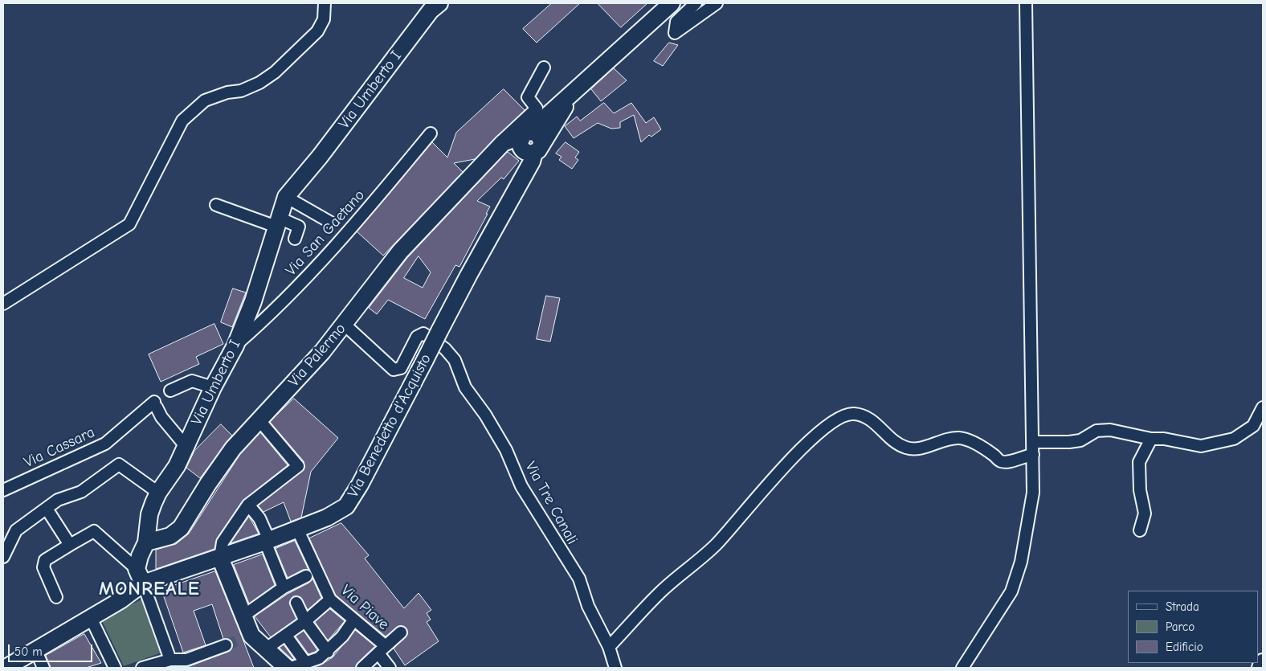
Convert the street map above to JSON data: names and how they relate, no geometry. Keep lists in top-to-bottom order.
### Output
{
  "streets": {
    "street": [
      "Via Umberto I",
      "Via San Gaetano",
      "Via Palermo",
      "Via Benedetto d'Acquisto",
      "Via Cassara",
      "Via Tre Canali",
      "Via Piave"
    ]
  },
  "crossings": [
    ["Via Umberto I", "Via San Gaetano"],
    ["Via Umberto I", "Via Palermo"],
    ["Via Umberto I", "Via Cassara"],
    ["Via Benedetto d'Acquisto", "Via Tre Canali"],
    ["Via Benedetto d'Acquisto", "Via Piave"]
  ],
  "districts": ["MONREALE"],
  "legend": ["Strada", "Parco", "Edificio"],
  "scale_bar": "50 m"
}
